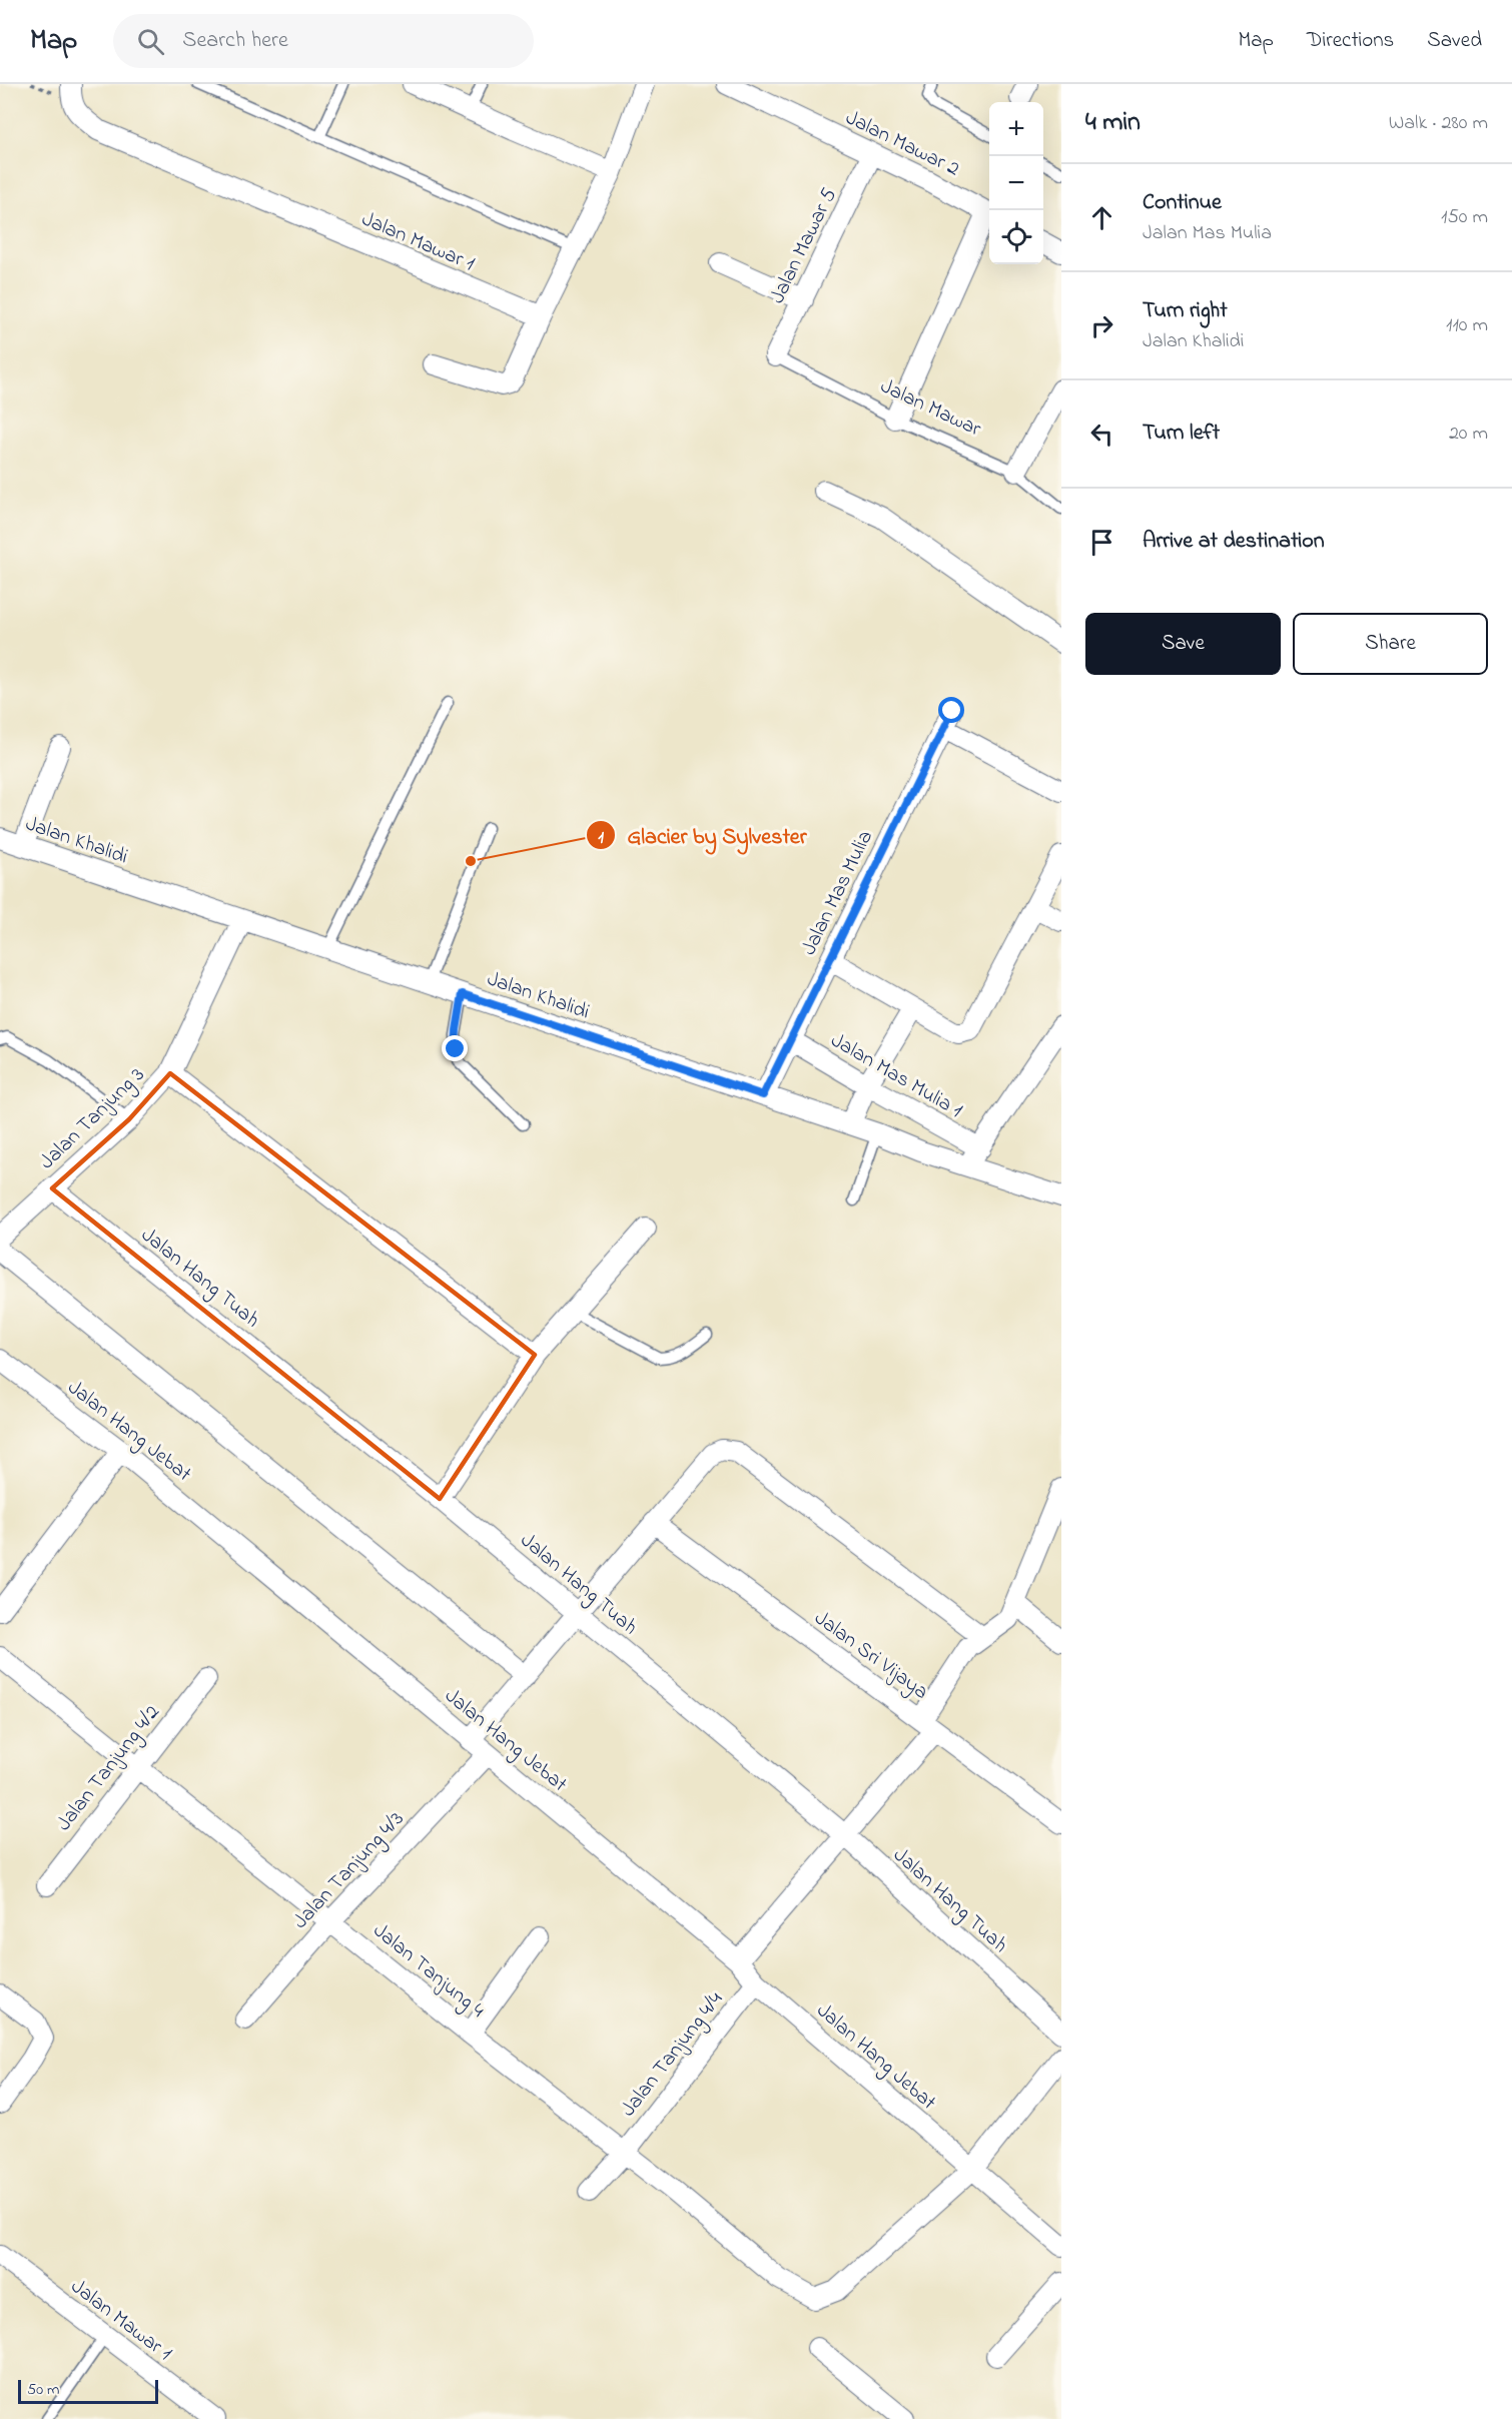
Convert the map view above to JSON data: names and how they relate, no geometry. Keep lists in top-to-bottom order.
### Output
{
  "streets": {
    "street": [
      "Jalan Mawar 2",
      "Jalan Mawar 1",
      "Jalan Mawar 5",
      "Jalan Khalidi",
      "Jalan Mas Mulia",
      "Jalan Mas Mulia 1",
      "Jalan Tanjung 3",
      "Jalan Hang Tuah",
      "Jalan Hang Jebat",
      "Jalan Sri Vijaya",
      "Jalan Tanjung 4/2",
      "Jalan Tanjung 4/3",
      "Jalan Tanjung 4",
      "Jalan Tanjung 4/4"
    ],
    "lane": ["Jalan Mawar"]
  },
  "crossings": [
    ["Jalan Mawar 2", "Jalan Mawar 5"],
    ["Jalan Mawar 5", "Jalan Mawar"],
    ["Jalan Khalidi", "Jalan Mas Mulia"],
    ["Jalan Khalidi", "Jalan Tanjung 3"],
    ["Jalan Mas Mulia", "Jalan Mas Mulia 1"],
    ["Jalan Tanjung 3", "Jalan Hang Tuah"],
    ["Jalan Hang Jebat", "Jalan Tanjung 4/3"],
    ["Jalan Hang Jebat", "Jalan Tanjung 4"],
    ["Jalan Hang Jebat", "Jalan Tanjung 4/4"],
    ["Jalan Tanjung 4/2", "Jalan Tanjung 4"],
    ["Jalan Tanjung 4/3", "Jalan Tanjung 4"],
    ["Jalan Tanjung 4", "Jalan Tanjung 4/4"]
  ],
  "places": ["Glacier by Sylvester"],
  "scale_bar": "50 m",
  "page": {
    "header": "Map",
    "search": "Search here",
    "nav": ["Map", "Directions", "Saved"],
    "heading": ["4 min", "Walk · 280 m"],
    "map_buttons": ["+", "−"],
    "list": [
      ["Continue", "Jalan Mas Mulia", "150 m"],
      ["Turn right", "Jalan Khalidi", "110 m"],
      ["Turn left", "20 m"],
      "Arrive at destination"
    ],
    "buttons": ["Save", "Share"],
    "scale": "50 m"
  }
}
